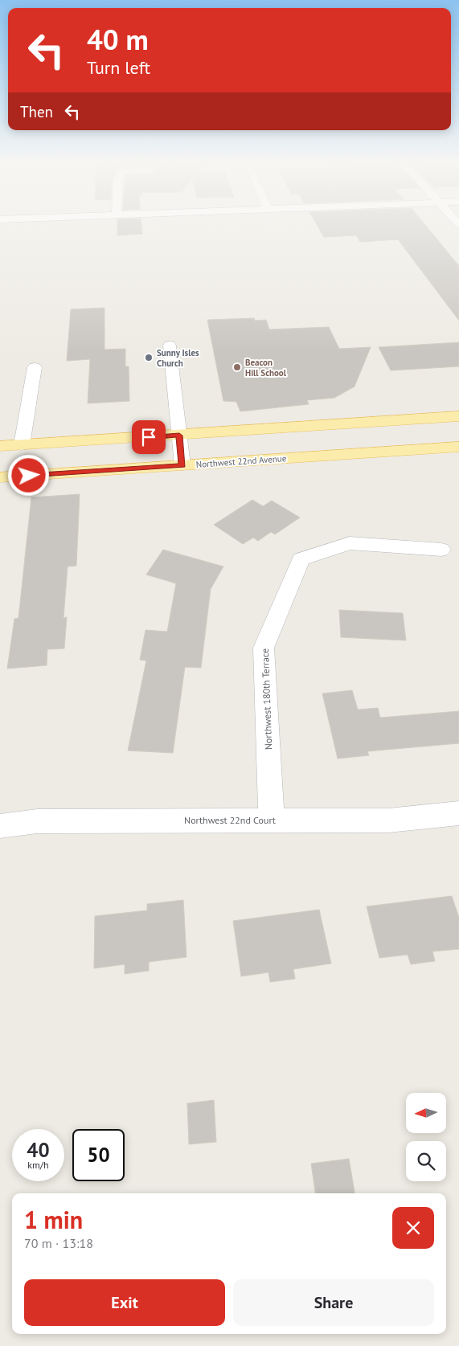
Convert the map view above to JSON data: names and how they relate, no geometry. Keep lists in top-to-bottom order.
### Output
{
  "streets": {
    "main road": ["Northwest 22nd Avenue"],
    "street": ["Northwest 180th Terrace", "Northwest 22nd Court"]
  },
  "crossings": [
    ["Northwest 180th Terrace", "Northwest 22nd Court"]
  ],
  "places": ["Sunny Isles Church", "Beacon Hill School"],
  "north": "left",
  "page": {
    "turn": ["40 m", "Turn left"],
    "then": "Then",
    "speed": "40 km/h",
    "limit": "50",
    "heading": ["1 min", "70 m · 13:18"],
    "buttons": ["Exit", "Share"]
  }
}
